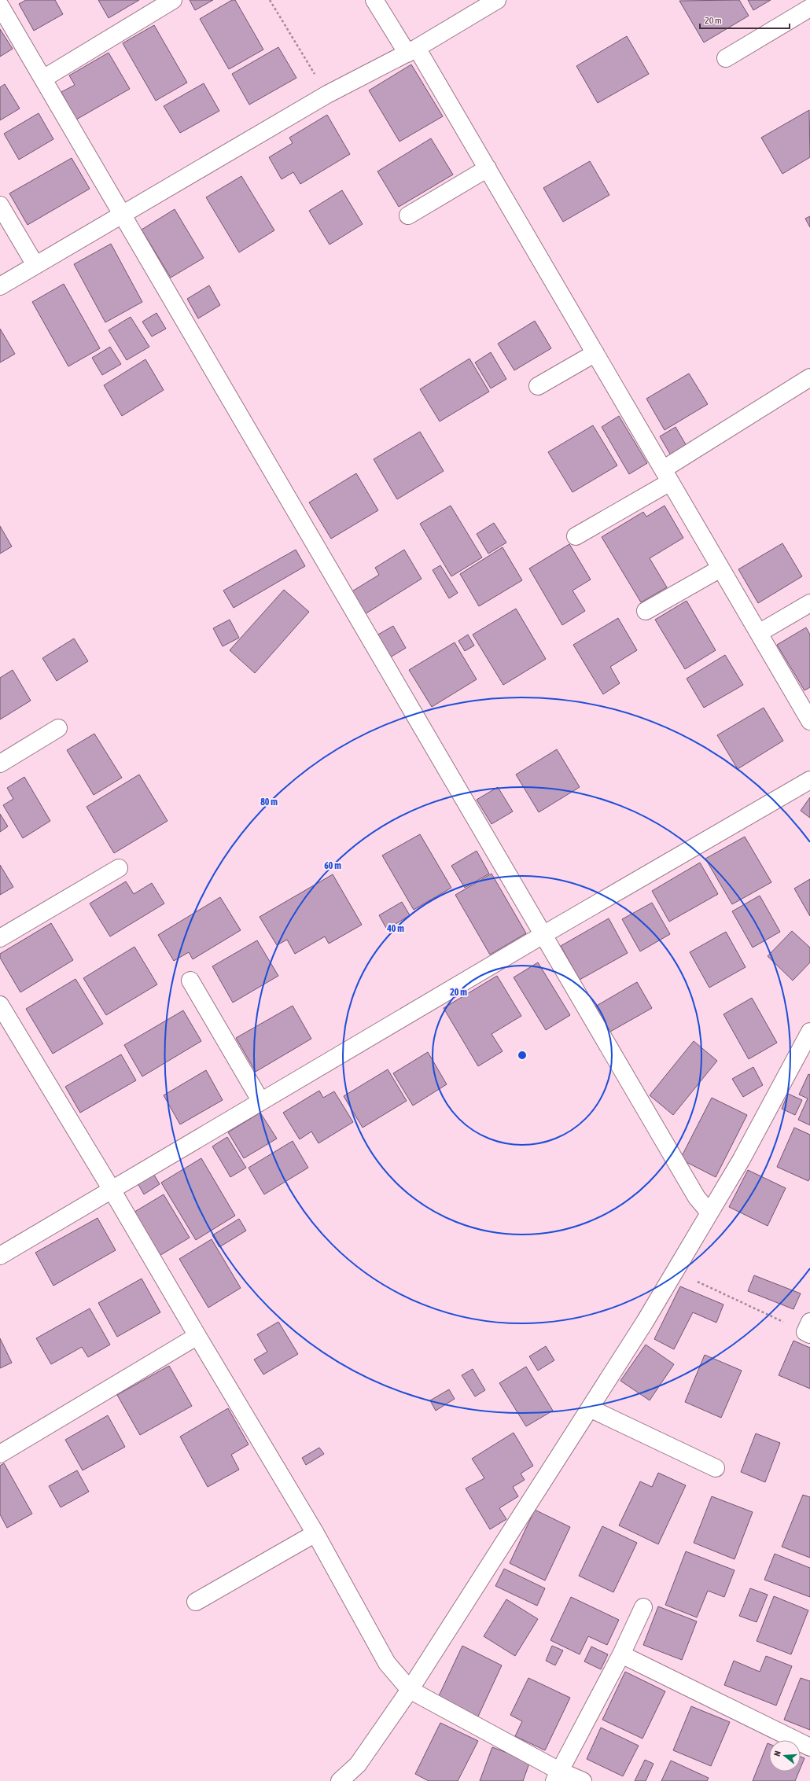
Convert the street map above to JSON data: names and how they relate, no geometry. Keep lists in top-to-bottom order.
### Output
{
  "scale_bar": "20 m",
  "north": "left",
  "rings": [
    "80 m",
    "60 m",
    "40 m",
    "20 m"
  ]
}
